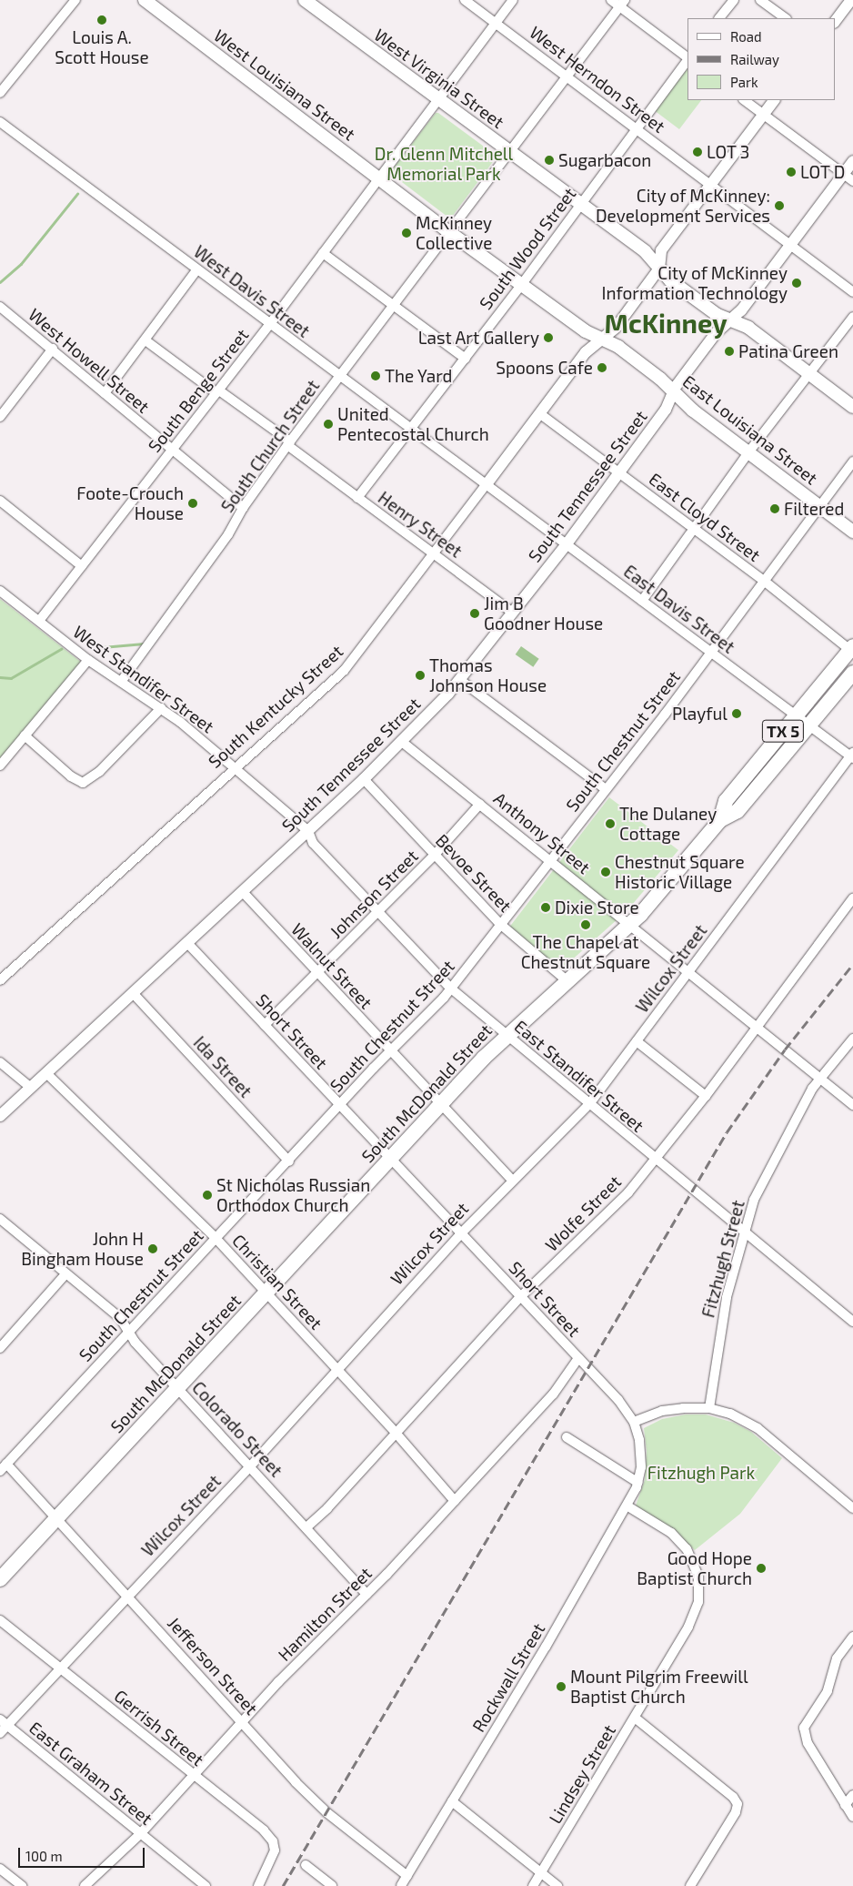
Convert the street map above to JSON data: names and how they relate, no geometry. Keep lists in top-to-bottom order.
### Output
{
  "streets": {
    "main road": [
      "West Virginia Street",
      "West Louisiana Street",
      "East Louisiana Street",
      "TX 5",
      "South McDonald Street"
    ],
    "street": [
      "West Herndon Street",
      "South Wood Street",
      "West Davis Street",
      "West Howell Street",
      "South Benge Street",
      "South Church Street",
      "South Tennessee Street",
      "East Cloyd Street",
      "Henry Street",
      "East Davis Street",
      "West Standifer Street",
      "South Kentucky Street",
      "South Chestnut Street",
      "Anthony Street",
      "Bevoe Street",
      "Johnson Street",
      "Walnut Street",
      "Wilcox Street",
      "Short Street",
      "Ida Street",
      "East Standifer Street",
      "Wolfe Street",
      "Fitzhugh Street",
      "Christian Street",
      "Colorado Street",
      "Hamilton Street",
      "Jefferson Street",
      "Rockwall Street",
      "Gerrish Street",
      "East Graham Street",
      "Lindsey Street"
    ]
  },
  "crossings": [
    ["West Virginia Street", "South Wood Street"],
    ["West Virginia Street", "South Benge Street"],
    ["West Virginia Street", "South Church Street"],
    ["West Virginia Street", "South Tennessee Street"],
    ["West Virginia Street", "South Kentucky Street"],
    ["West Herndon Street", "South Wood Street"],
    ["West Herndon Street", "South Benge Street"],
    ["West Herndon Street", "South Church Street"],
    ["West Herndon Street", "South Tennessee Street"],
    ["West Louisiana Street", "South Wood Street"],
    ["West Louisiana Street", "South Benge Street"],
    ["West Louisiana Street", "East Louisiana Street"],
    ["West Louisiana Street", "South Church Street"],
    ["West Louisiana Street", "South Kentucky Street"],
    ["South Wood Street", "West Davis Street"],
    ["South Wood Street", "Henry Street"],
    ["West Davis Street", "South Benge Street"],
    ["West Davis Street", "South Church Street"],
    ["West Davis Street", "East Davis Street"],
    ["West Davis Street", "South Kentucky Street"],
    ["West Howell Street", "South Benge Street"],
    ["West Howell Street", "South Church Street"],
    ["South Benge Street", "West Standifer Street"],
    ["East Louisiana Street", "South Tennessee Street"],
    ["East Louisiana Street", "South Kentucky Street"],
    ["East Louisiana Street", "South Chestnut Street"],
    ["South Church Street", "Henry Street"],
    ["South Church Street", "West Standifer Street"],
    ["South Tennessee Street", "East Cloyd Street"],
    ["South Tennessee Street", "Henry Street"],
    ["South Tennessee Street", "East Davis Street"],
    ["South Tennessee Street", "West Standifer Street"],
    ["South Tennessee Street", "Anthony Street"],
    ["South Tennessee Street", "Bevoe Street"],
    ["South Tennessee Street", "Walnut Street"],
    ["South Tennessee Street", "Short Street"],
    ["South Tennessee Street", "Ida Street"],
    ["South Tennessee Street", "East Standifer Street"],
    ["South Tennessee Street", "Christian Street"],
    ["East Cloyd Street", "South Kentucky Street"],
    ["East Cloyd Street", "South Chestnut Street"],
    ["East Cloyd Street", "South McDonald Street"],
    ["Henry Street", "South Kentucky Street"],
    ["East Davis Street", "South Kentucky Street"],
    ["East Davis Street", "South Chestnut Street"],
    ["East Davis Street", "Wilcox Street"],
    ["East Davis Street", "South McDonald Street"],
    ["West Standifer Street", "South Kentucky Street"],
    ["West Standifer Street", "East Standifer Street"],
    ["South Chestnut Street", "Anthony Street"],
    ["South Chestnut Street", "Bevoe Street"],
    ["South Chestnut Street", "Walnut Street"],
    ["South Chestnut Street", "Short Street"],
    ["South Chestnut Street", "Ida Street"],
    ["South Chestnut Street", "East Standifer Street"],
    ["South Chestnut Street", "Christian Street"],
    ["South Chestnut Street", "Colorado Street"],
    ["South Chestnut Street", "Jefferson Street"],
    ["Anthony Street", "Johnson Street"],
    ["Anthony Street", "Wilcox Street"],
    ["Anthony Street", "South McDonald Street"],
    ["Anthony Street", "Wolfe Street"],
    ["Anthony Street", "Fitzhugh Street"],
    ["Bevoe Street", "Johnson Street"],
    ["Bevoe Street", "South McDonald Street"],
    ["Johnson Street", "Walnut Street"],
    ["Johnson Street", "Short Street"],
    ["Johnson Street", "East Standifer Street"],
    ["Walnut Street", "Wilcox Street"],
    ["Walnut Street", "South McDonald Street"],
    ["Wilcox Street", "Short Street"],
    ["Wilcox Street", "East Standifer Street"],
    ["Wilcox Street", "Christian Street"],
    ["Wilcox Street", "Colorado Street"],
    ["Wilcox Street", "Jefferson Street"],
    ["Wilcox Street", "Gerrish Street"],
    ["Wilcox Street", "East Graham Street"],
    ["Short Street", "South McDonald Street"],
    ["Short Street", "Wolfe Street"],
    ["Short Street", "Hamilton Street"],
    ["Short Street", "Rockwall Street"],
    ["East Standifer Street", "South McDonald Street"],
    ["East Standifer Street", "Wolfe Street"],
    ["East Standifer Street", "Fitzhugh Street"],
    ["South McDonald Street", "Christian Street"],
    ["South McDonald Street", "Colorado Street"],
    ["South McDonald Street", "Jefferson Street"],
    ["Wolfe Street", "Christian Street"],
    ["Wolfe Street", "Colorado Street"],
    ["Christian Street", "Hamilton Street"],
    ["Colorado Street", "Hamilton Street"],
    ["Hamilton Street", "Jefferson Street"],
    ["Hamilton Street", "Rockwall Street"],
    ["Hamilton Street", "Gerrish Street"],
    ["Hamilton Street", "East Graham Street"],
    ["Jefferson Street", "Rockwall Street"],
    ["Rockwall Street", "Lindsey Street"]
  ],
  "districts": ["McKinney"],
  "parks": ["Dr. Glenn Mitchell Memorial Park", "Fitzhugh Park"],
  "places": [
    "Louis A. Scott House",
    "LOT 3",
    "Sugarbacon",
    "LOT D",
    "City of McKinney: Development Services",
    "McKinney Collective",
    "City of McKinney Information Technology",
    "Last Art Gallery",
    "Patina Green",
    "Spoons Cafe",
    "The Yard",
    "United Pentecostal Church",
    "Foote-Crouch House",
    "Filtered",
    "Jim B Goodner House",
    "Thomas Johnson House",
    "Playful",
    "The Dulaney Cottage",
    "Chestnut Square Historic Village",
    "Dixie Store",
    "The Chapel at Chestnut Square",
    "St Nicholas Russian Orthodox Church",
    "John H Bingham House",
    "Good Hope Baptist Church",
    "Mount Pilgrim Freewill Baptist Church"
  ],
  "legend": ["Road", "Railway", "Park"],
  "scale_bar": "100 m"
}
